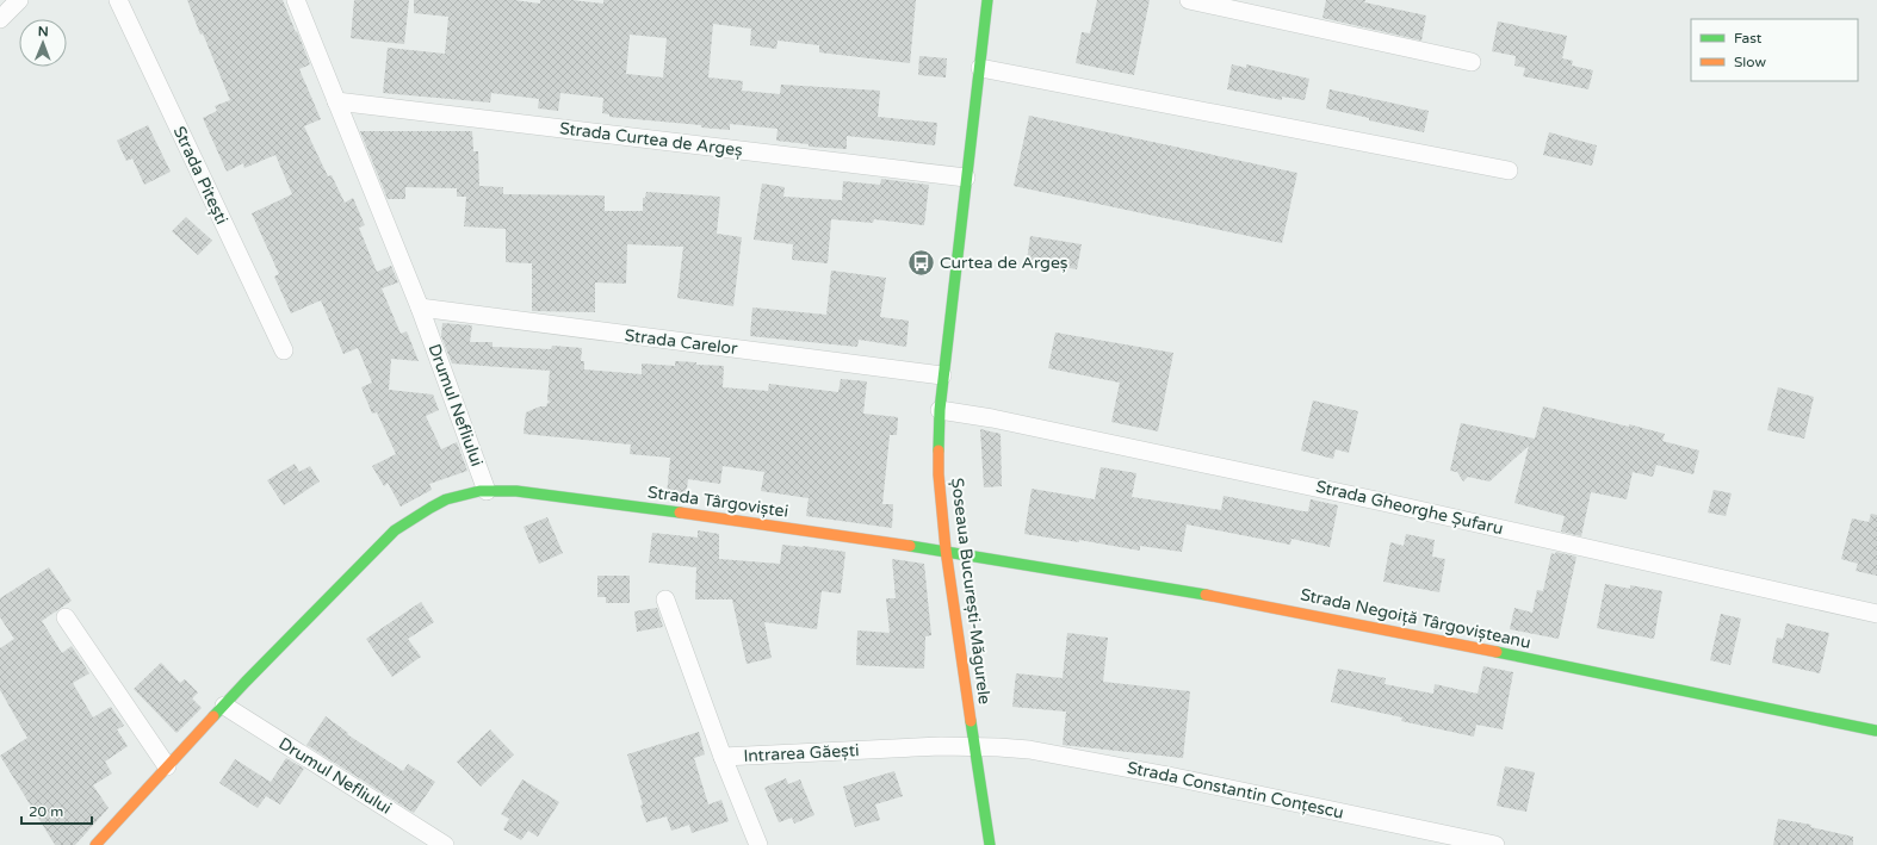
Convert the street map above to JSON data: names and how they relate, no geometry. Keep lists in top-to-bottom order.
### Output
{
  "streets": {
    "street": [
      "Strada Curtea de Argeș",
      "Strada Pitești",
      "Strada Carelor",
      "Drumul Nefliului",
      "Strada Târgoviștei",
      "Strada Gheorghe Șufaru",
      "Șoseaua București-Măgurele",
      "Strada Negoiță Târgovișteanu",
      "Intrarea Găești",
      "Strada Constantin Conțescu"
    ]
  },
  "crossings": [
    ["Strada Curtea de Argeș", "Drumul Nefliului"],
    ["Strada Curtea de Argeș", "Șoseaua București-Măgurele"],
    ["Strada Carelor", "Drumul Nefliului"],
    ["Strada Carelor", "Șoseaua București-Măgurele"],
    ["Drumul Nefliului", "Strada Târgoviștei"],
    ["Strada Târgoviștei", "Șoseaua București-Măgurele"],
    ["Strada Târgoviștei", "Strada Negoiță Târgovișteanu"],
    ["Strada Gheorghe Șufaru", "Șoseaua București-Măgurele"],
    ["Șoseaua București-Măgurele", "Strada Negoiță Târgovișteanu"],
    ["Șoseaua București-Măgurele", "Intrarea Găești"],
    ["Șoseaua București-Măgurele", "Strada Constantin Conțescu"],
    ["Intrarea Găești", "Strada Constantin Conțescu"]
  ],
  "places": {
    "bus stop": ["Curtea de Argeș"]
  },
  "legend": ["Fast", "Slow"],
  "scale_bar": "20 m",
  "north": "top"
}
